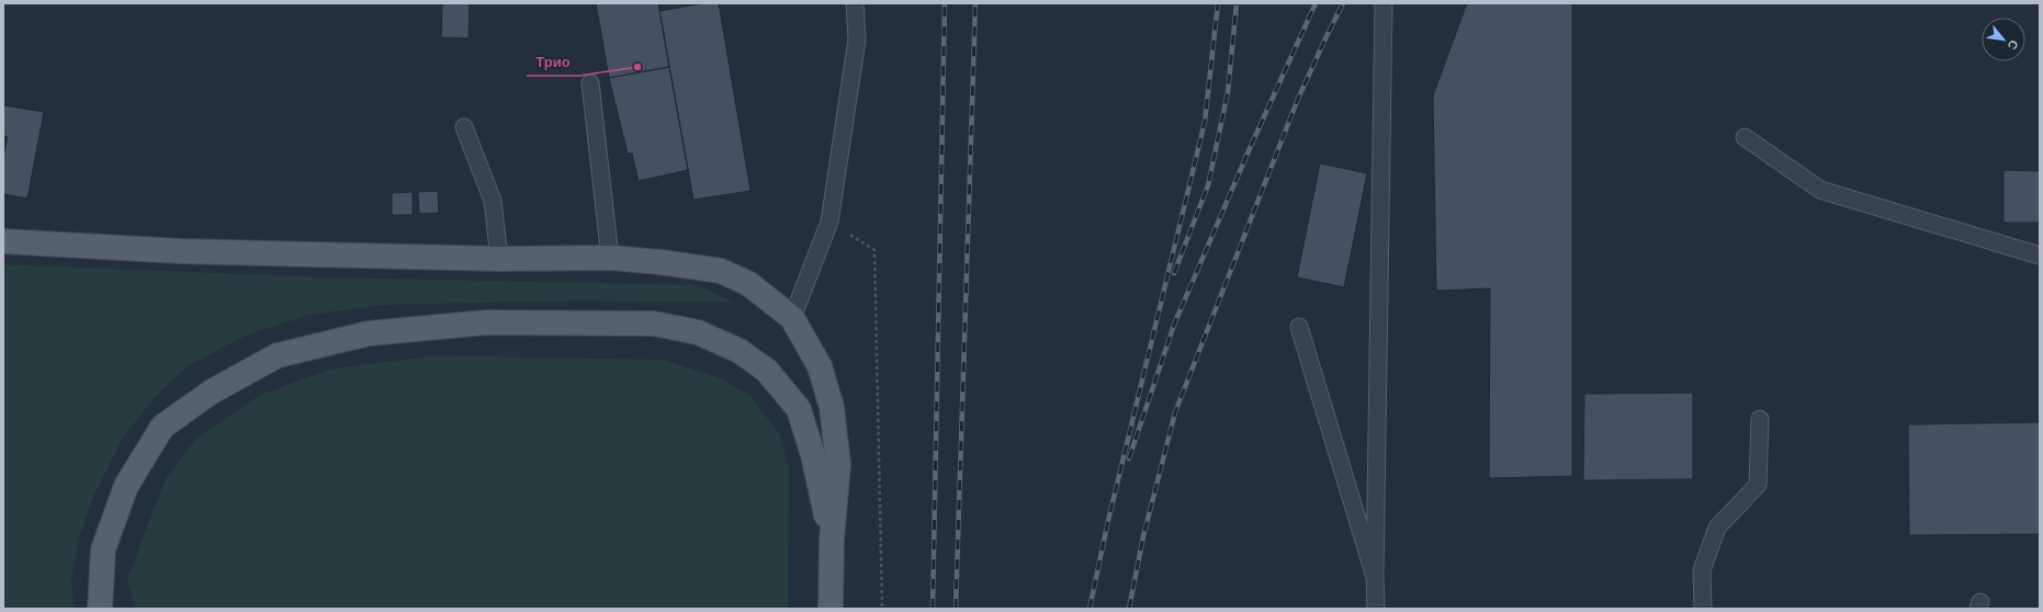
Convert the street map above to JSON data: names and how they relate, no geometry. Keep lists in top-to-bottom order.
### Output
{
  "places": ["Трио"],
  "north": "bottom right"
}
